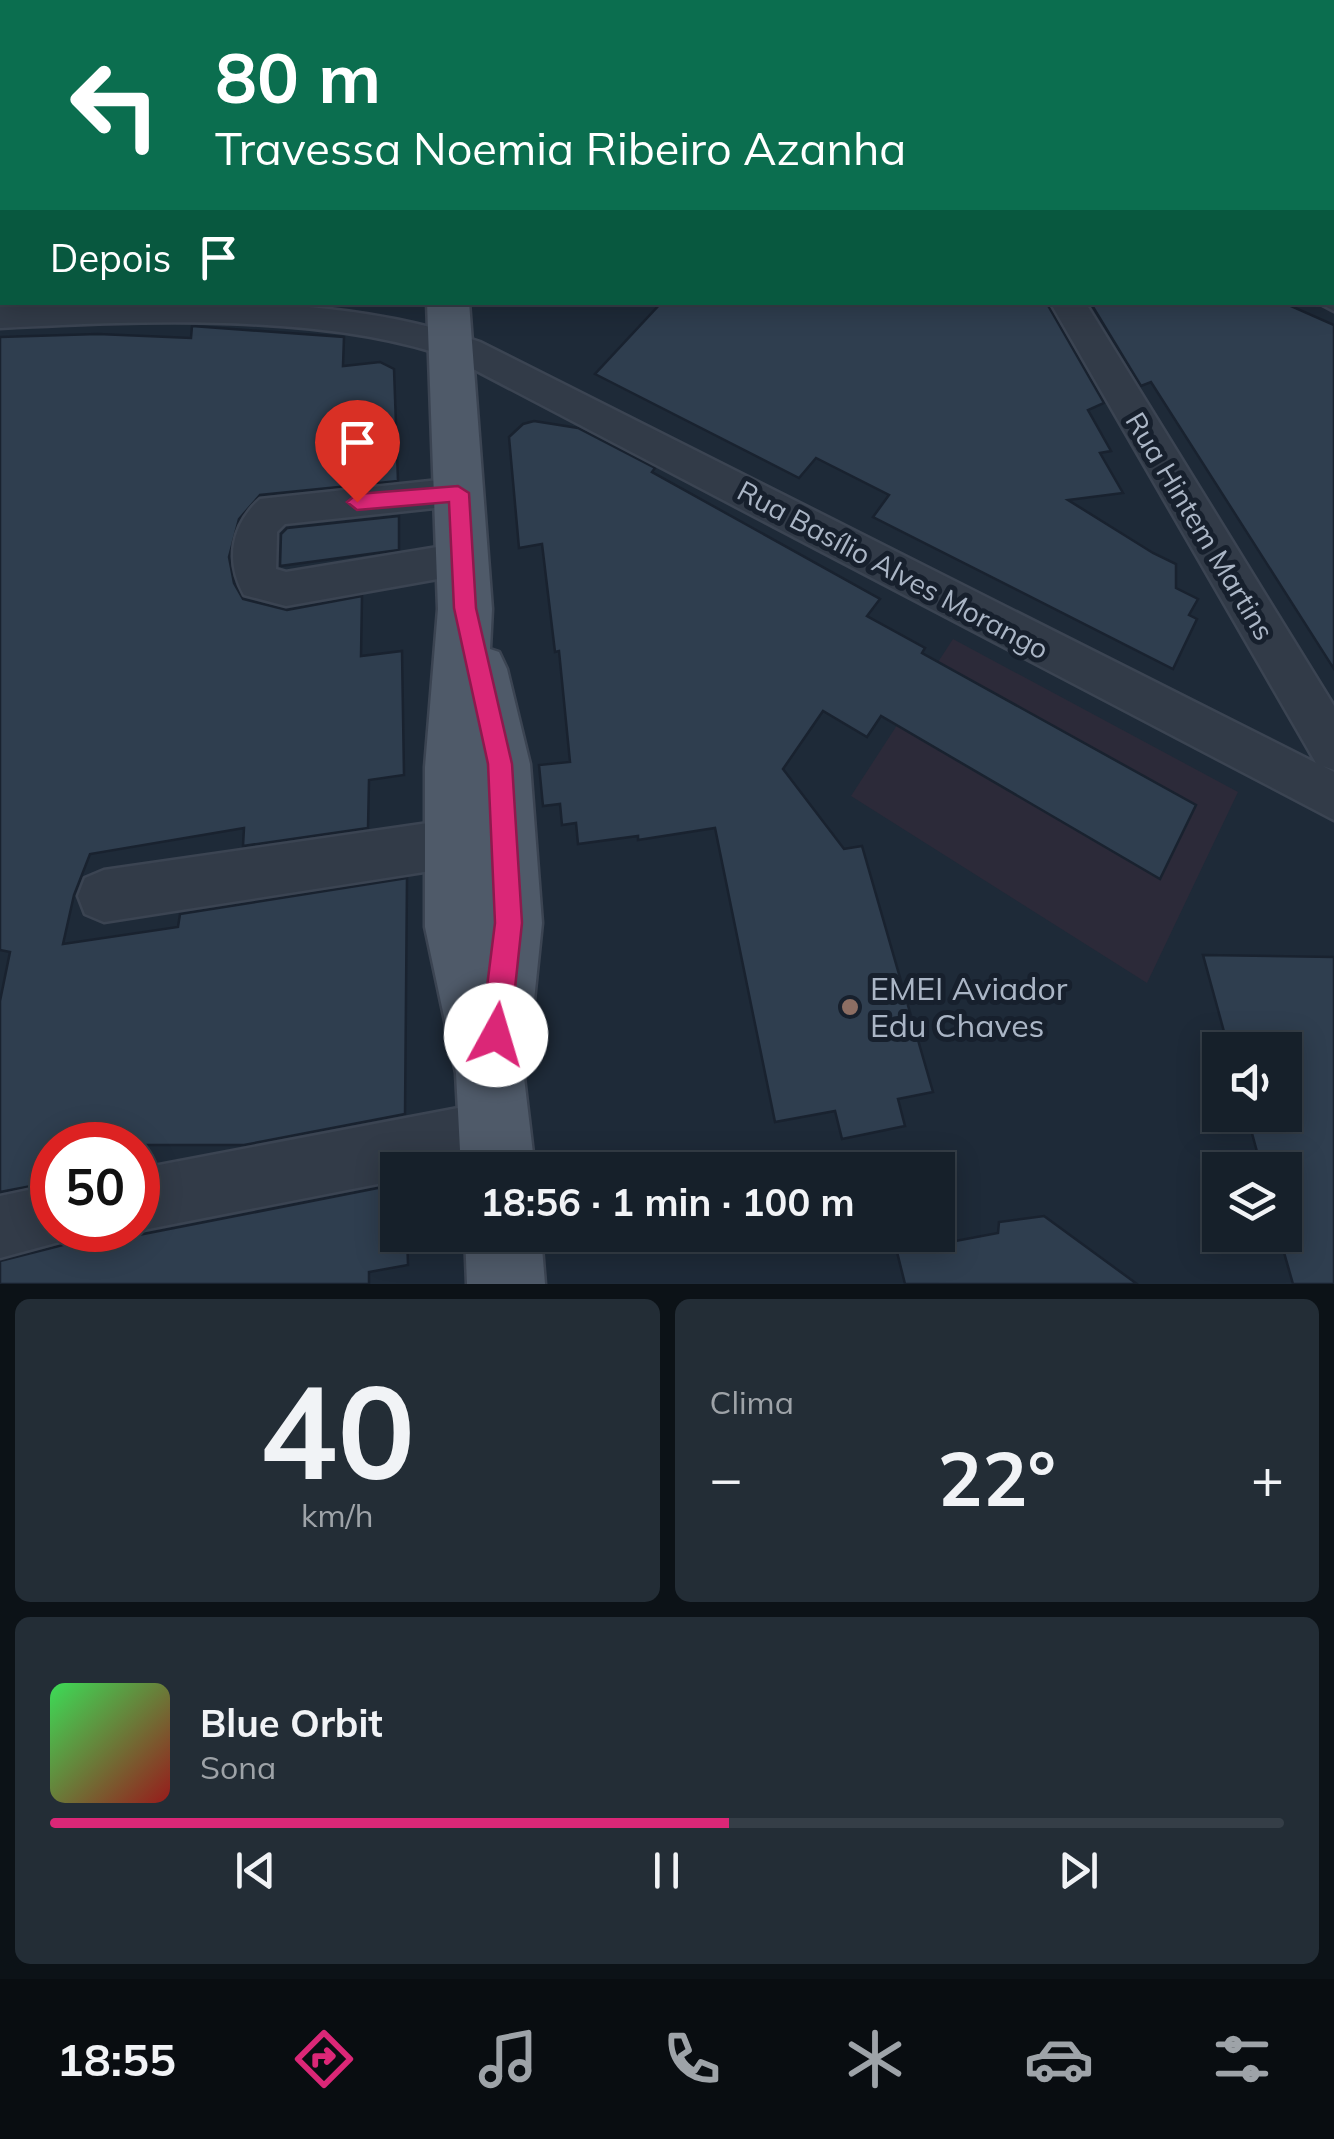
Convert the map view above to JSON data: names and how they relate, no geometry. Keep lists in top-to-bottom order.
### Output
{
  "streets": {
    "street": ["Rua Hintem Martins", "Rua Basílio Alves Morango"]
  },
  "places": ["EMEI Aviador Edu Chaves"],
  "page": {
    "turn": ["80 m", "Travessa Noemia Ribeiro Azanha"],
    "then": "Depois",
    "limit": "50",
    "trip": "18:56 · 1 min · 100 m",
    "tile": [
      ["40", "km/h"],
      "Clima"
    ],
    "heat": ["−", "22°", "+"],
    "song": ["Blue Orbit", "Sona"],
    "tabs": "18:55"
  }
}
